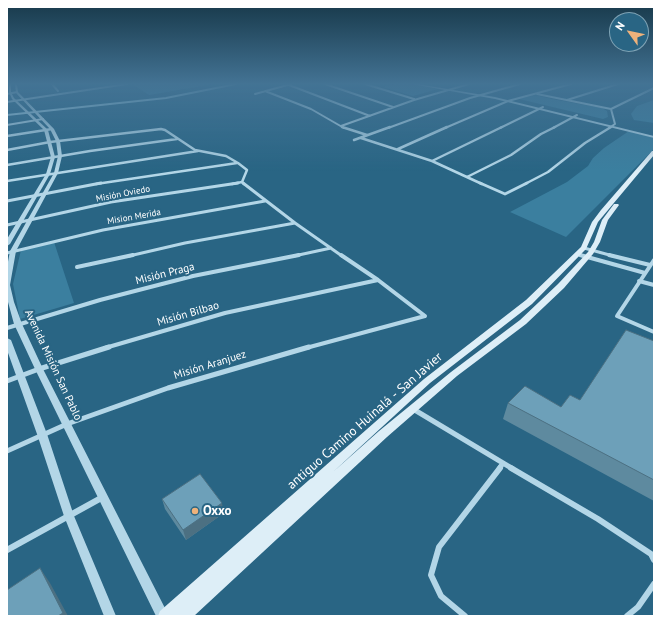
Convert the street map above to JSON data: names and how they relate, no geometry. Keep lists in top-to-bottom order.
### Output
{
  "streets": {
    "main road": ["antiguo Camino Huinalá - San Javier"],
    "street": [
      "Misión Oviedo",
      "Mision Merida",
      "Misión Praga",
      "Misión Bilbao",
      "Avenida Misión San Pablo",
      "Misión Aranjuez"
    ]
  },
  "crossings": [
    ["Misión Oviedo", "Avenida Misión San Pablo"],
    ["Mision Merida", "Avenida Misión San Pablo"],
    ["Misión Praga", "Avenida Misión San Pablo"],
    ["Misión Bilbao", "Avenida Misión San Pablo"],
    ["Misión Bilbao", "Misión Aranjuez"],
    ["Avenida Misión San Pablo", "Misión Aranjuez"],
    ["Avenida Misión San Pablo", "antiguo Camino Huinalá - San Javier"]
  ],
  "places": ["Oxxo"],
  "north": "top left"
}
